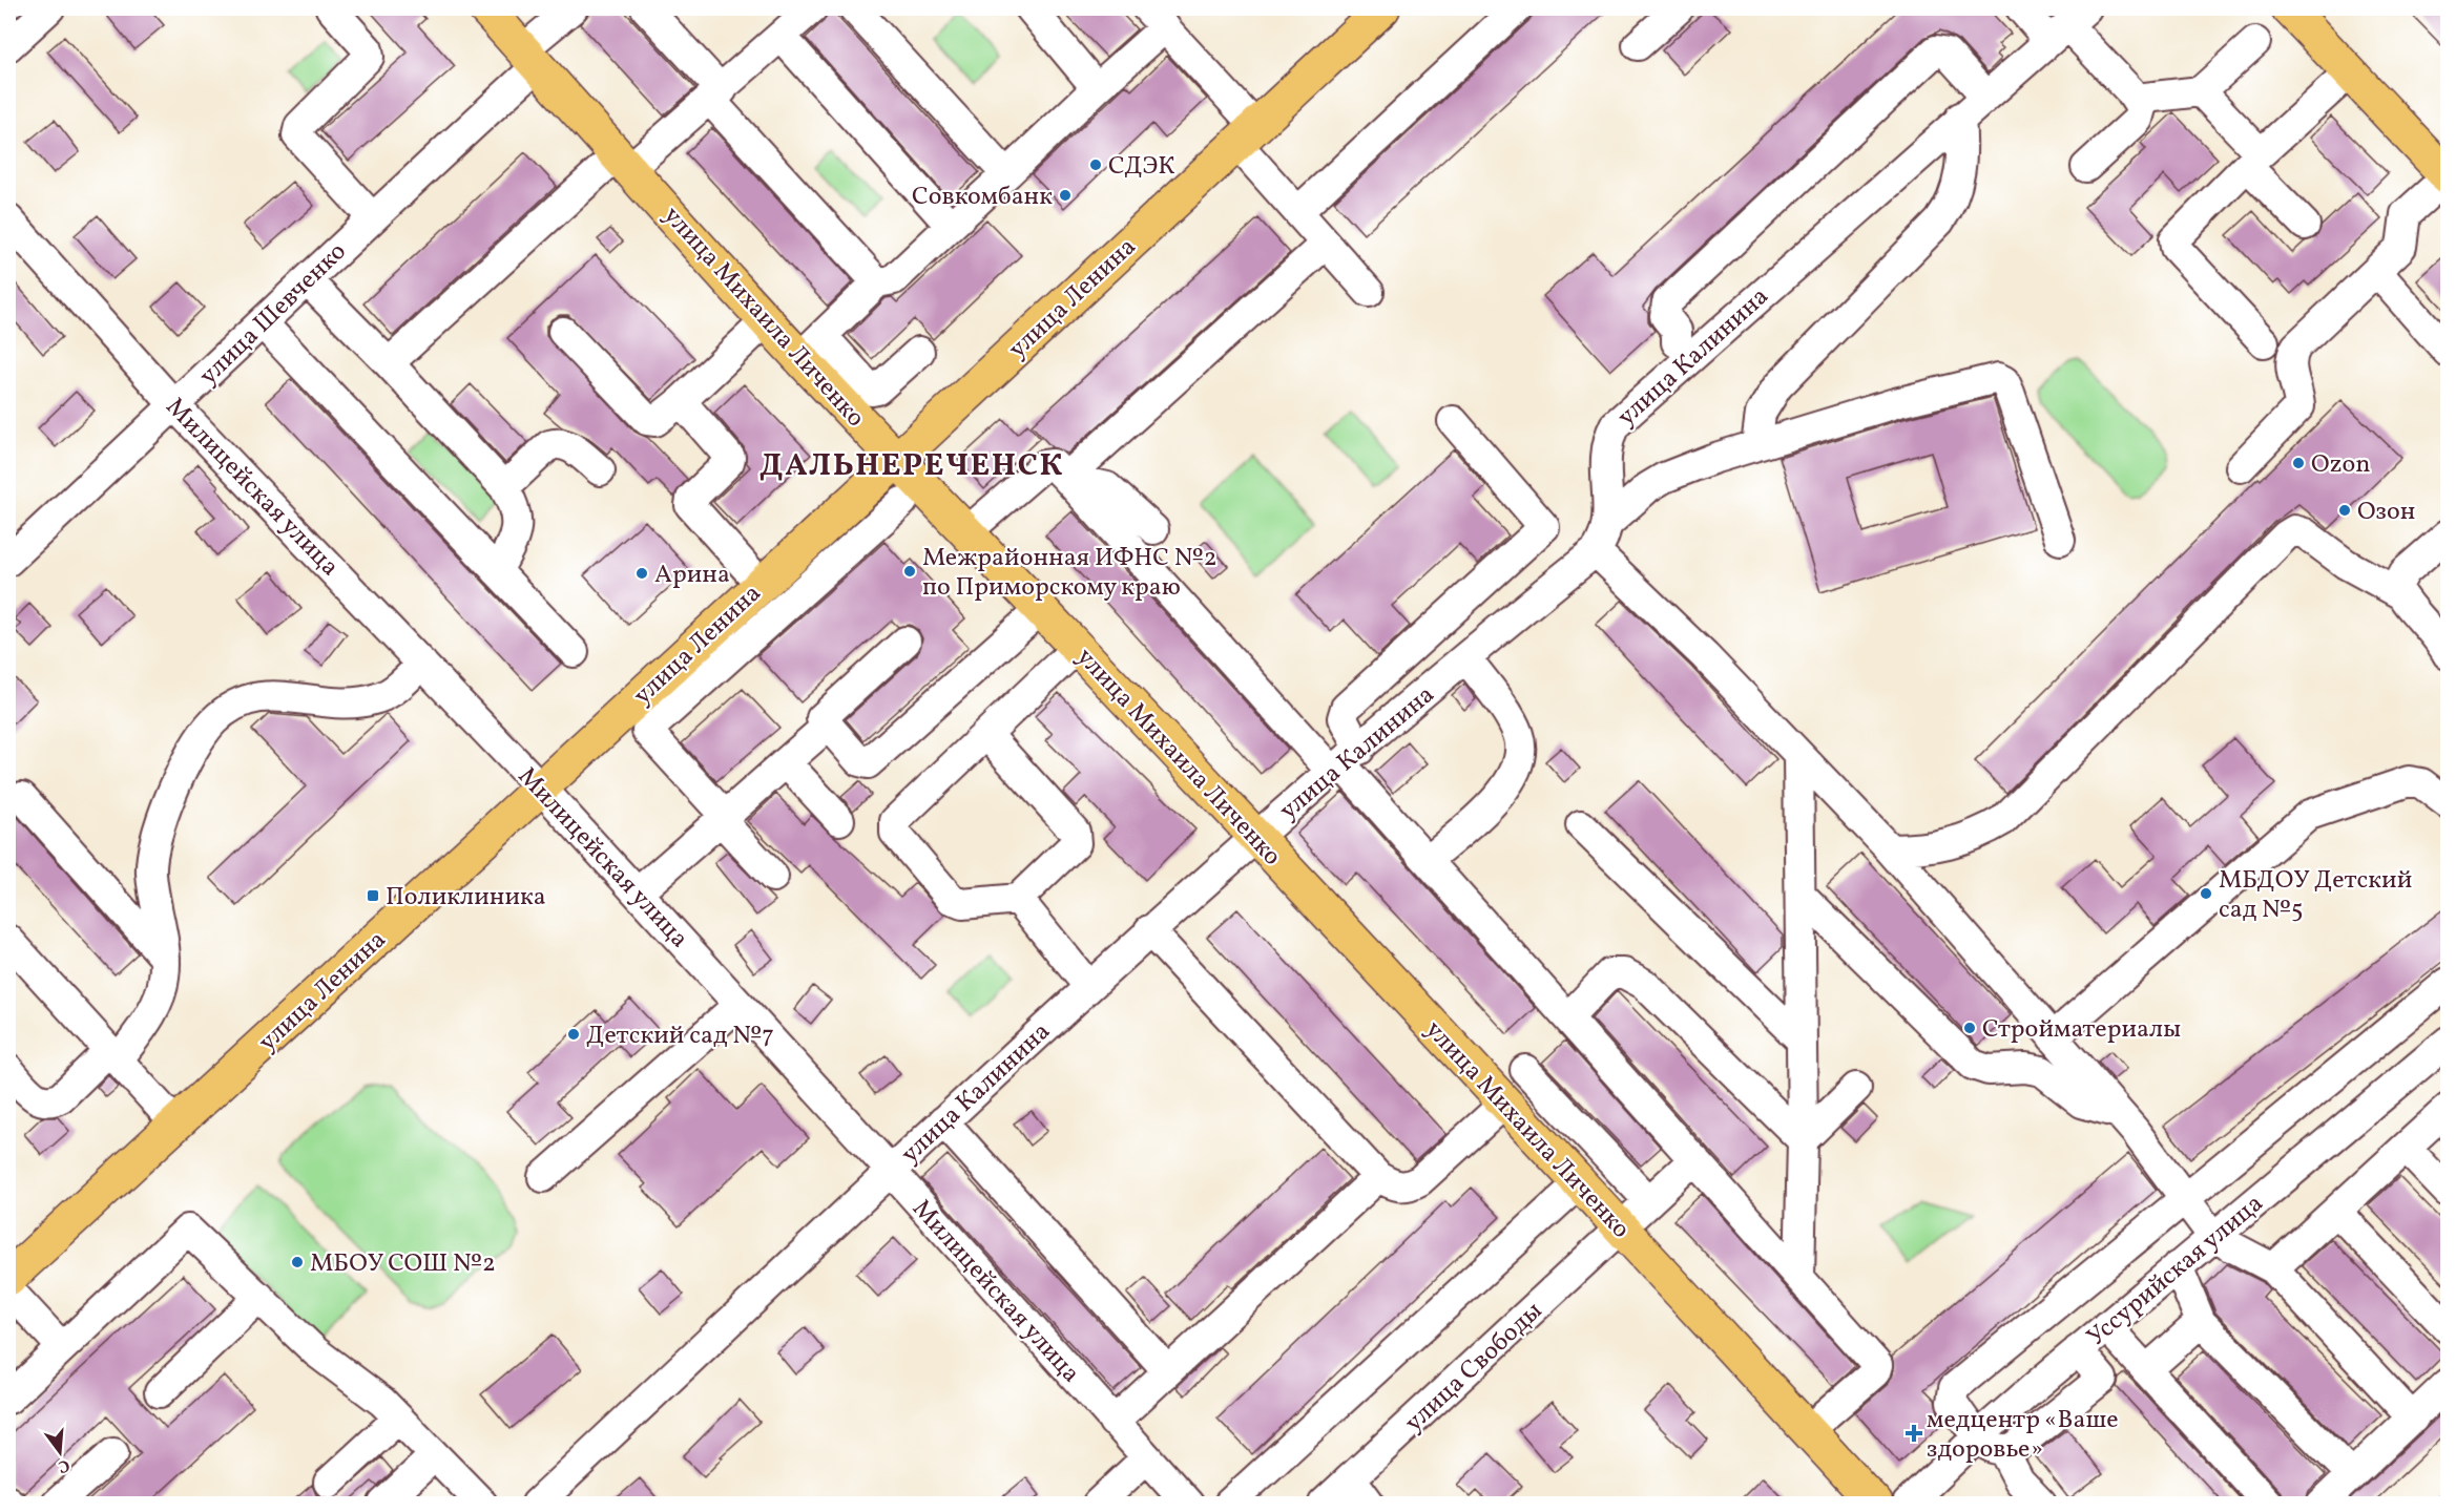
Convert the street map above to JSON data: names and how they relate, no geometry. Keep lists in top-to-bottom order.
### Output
{
  "streets": {
    "main road": ["улица Ленина", "улица Михаила Личенко"],
    "street": [
      "улица Шевченко",
      "улица Калинина",
      "Милицейская улица",
      "Уссурийская улица",
      "улица Свободы"
    ]
  },
  "crossings": [
    ["улица Ленина", "улица Михаила Личенко"],
    ["улица Ленина", "Милицейская улица"],
    ["улица Шевченко", "улица Михаила Личенко"],
    ["улица Шевченко", "Милицейская улица"],
    ["улица Михаила Личенко", "улица Калинина"],
    ["улица Михаила Личенко", "улица Свободы"],
    ["улица Калинина", "Милицейская улица"]
  ],
  "districts": ["ДАЛЬНЕРЕЧЕНСК"],
  "places": {
    "other": [
      "СДЭК",
      "Совкомбанк",
      "Ozon",
      "Озон",
      "Межрайонная ИФНС №2 по Приморскому краю",
      "Арина",
      "МБДОУ Детский сад №5",
      "Стройматериалы",
      "Детский сад №7",
      "МБОУ СОШ №2"
    ],
    "transit": ["Поликлиника"],
    "health": ["медцентр «Ваше здоровье»"]
  },
  "north": "bottom"
}
